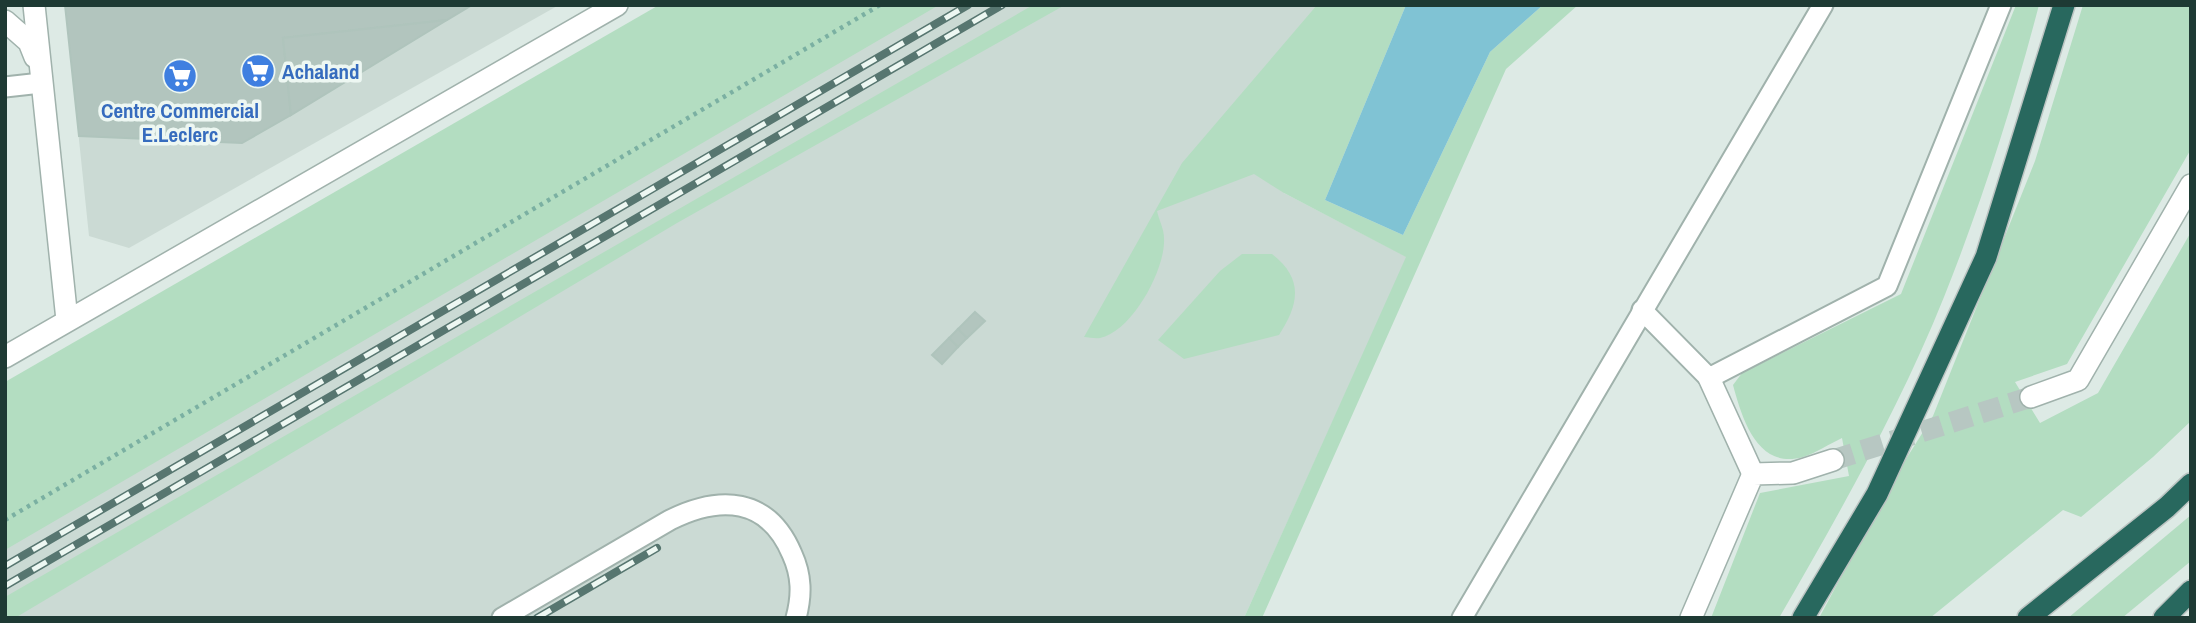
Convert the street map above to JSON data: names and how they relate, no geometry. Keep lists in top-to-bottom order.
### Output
{
  "places": {
    "supermarket": ["Achaland", "Centre Commercial E.Leclerc"]
  }
}
